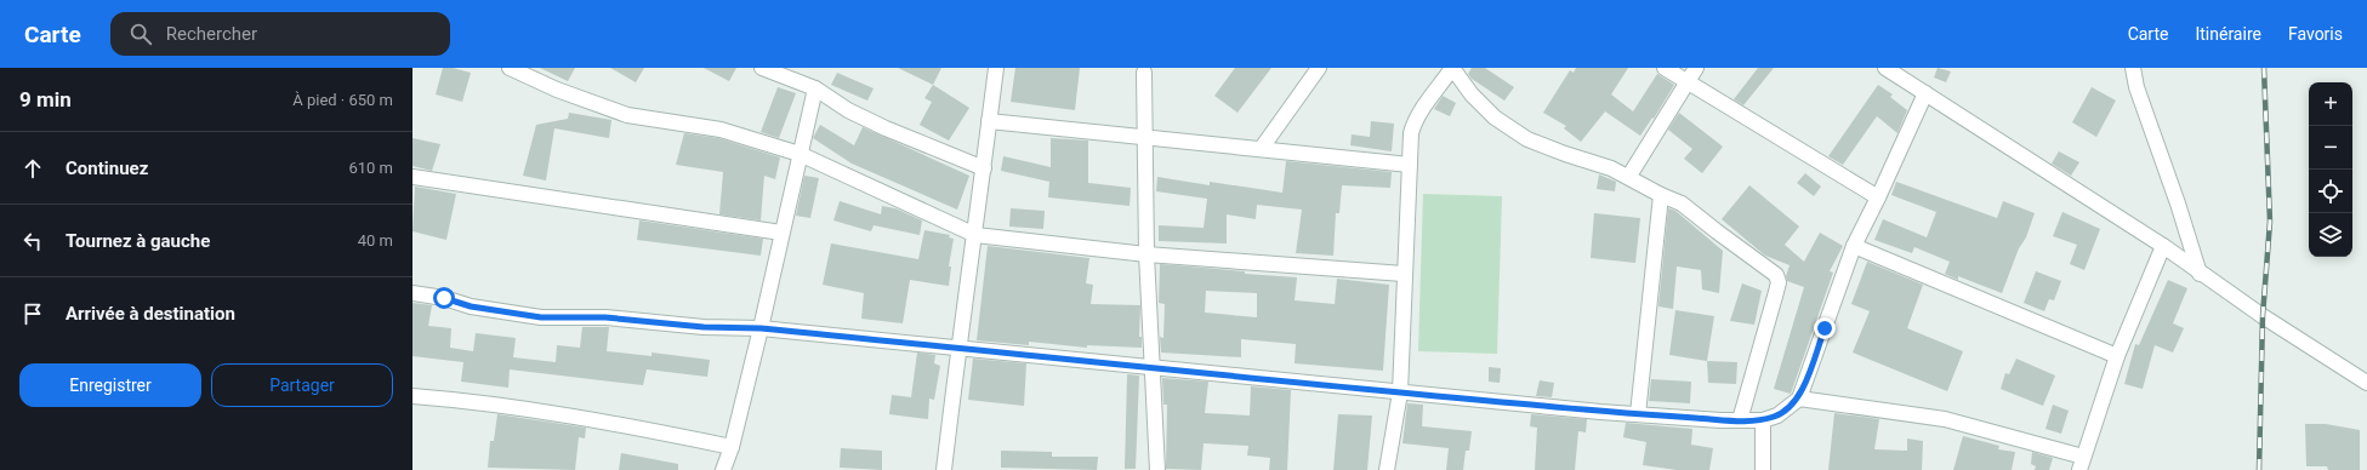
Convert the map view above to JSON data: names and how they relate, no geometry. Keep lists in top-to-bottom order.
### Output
{
  "page": {
    "header": "Carte",
    "search": "Rechercher",
    "nav": ["Carte", "Itinéraire", "Favoris"],
    "heading": ["9 min", "À pied · 650 m"],
    "map_buttons": ["+", "−"],
    "list": [
      ["Continuez", "610 m"],
      ["Tournez à gauche", "40 m"],
      "Arrivée à destination"
    ],
    "buttons": ["Enregistrer", "Partager"]
  }
}
